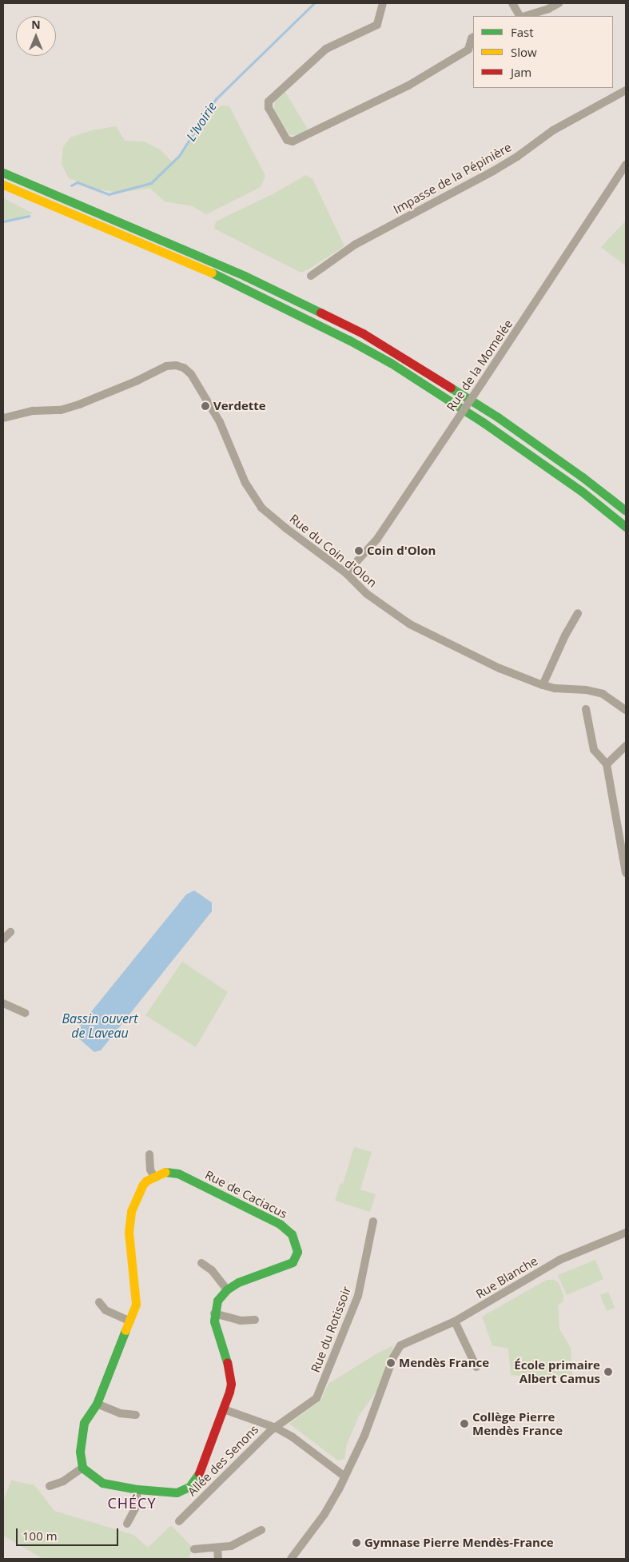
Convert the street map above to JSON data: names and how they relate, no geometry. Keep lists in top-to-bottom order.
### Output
{
  "streets": {
    "main road": ["Rue de Caciacus"],
    "street": [
      "Impasse de la Pépinière",
      "Rue de la Momelée",
      "Rue du Coin d'Olon",
      "Rue Blanche",
      "Rue du Rotissoir",
      "Allée des Senons"
    ]
  },
  "crossings": [
    ["Rue de la Momelée", "Rue du Coin d'Olon"],
    ["Rue Blanche", "Allée des Senons"],
    ["Rue du Rotissoir", "Allée des Senons"]
  ],
  "districts": ["CHÉCY"],
  "water": ["L'Ivoirie", "Bassin ouvert de Laveau"],
  "places": [
    "Verdette",
    "Coin d'Olon",
    "Mendès France",
    "École primaire Albert Camus",
    "Collège Pierre Mendès France",
    "Gymnase Pierre Mendès-France"
  ],
  "legend": ["Fast", "Slow", "Jam"],
  "scale_bar": "100 m",
  "north": "top"
}
